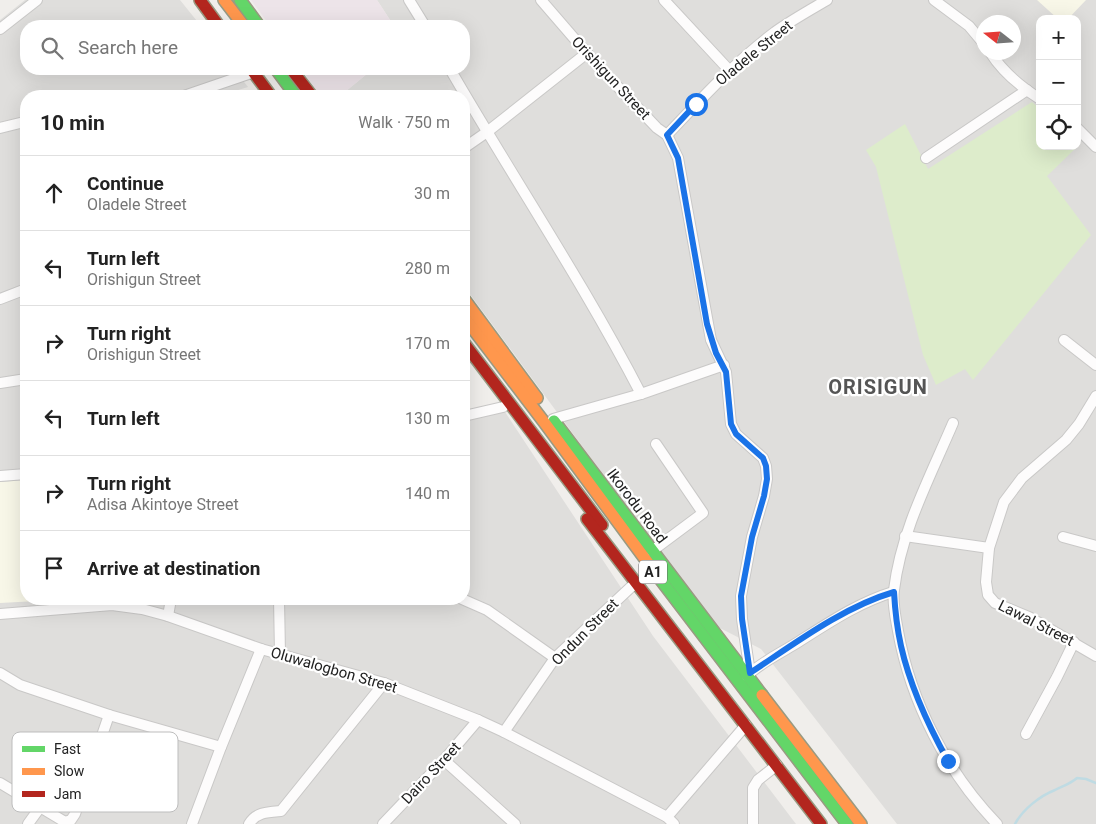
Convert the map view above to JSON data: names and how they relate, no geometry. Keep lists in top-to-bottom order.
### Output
{
  "streets": {
    "main road": ["Ikorodu Road", "A1"],
    "street": [
      "Oladele Street",
      "Orishigun Street",
      "Lawal Street",
      "Ondun Street",
      "Oluwalogbon Street",
      "Dairo Street"
    ]
  },
  "crossings": [
    ["Oladele Street", "Orishigun Street"],
    ["Orishigun Street", "Ikorodu Road"],
    ["Ondun Street", "Oluwalogbon Street"],
    ["Oluwalogbon Street", "Dairo Street"]
  ],
  "districts": ["ORISIGUN"],
  "legend": ["Fast", "Slow", "Jam"],
  "north": "left",
  "page": {
    "map_buttons": ["+", "−"],
    "search": "Search here",
    "heading": ["10 min", "Walk · 750 m"],
    "list": [
      ["Continue", "Oladele Street", "30 m"],
      ["Turn left", "Orishigun Street", "280 m"],
      ["Turn right", "Orishigun Street", "170 m"],
      ["Turn left", "130 m"],
      ["Turn right", "Adisa Akintoye Street", "140 m"],
      "Arrive at destination"
    ]
  }
}
